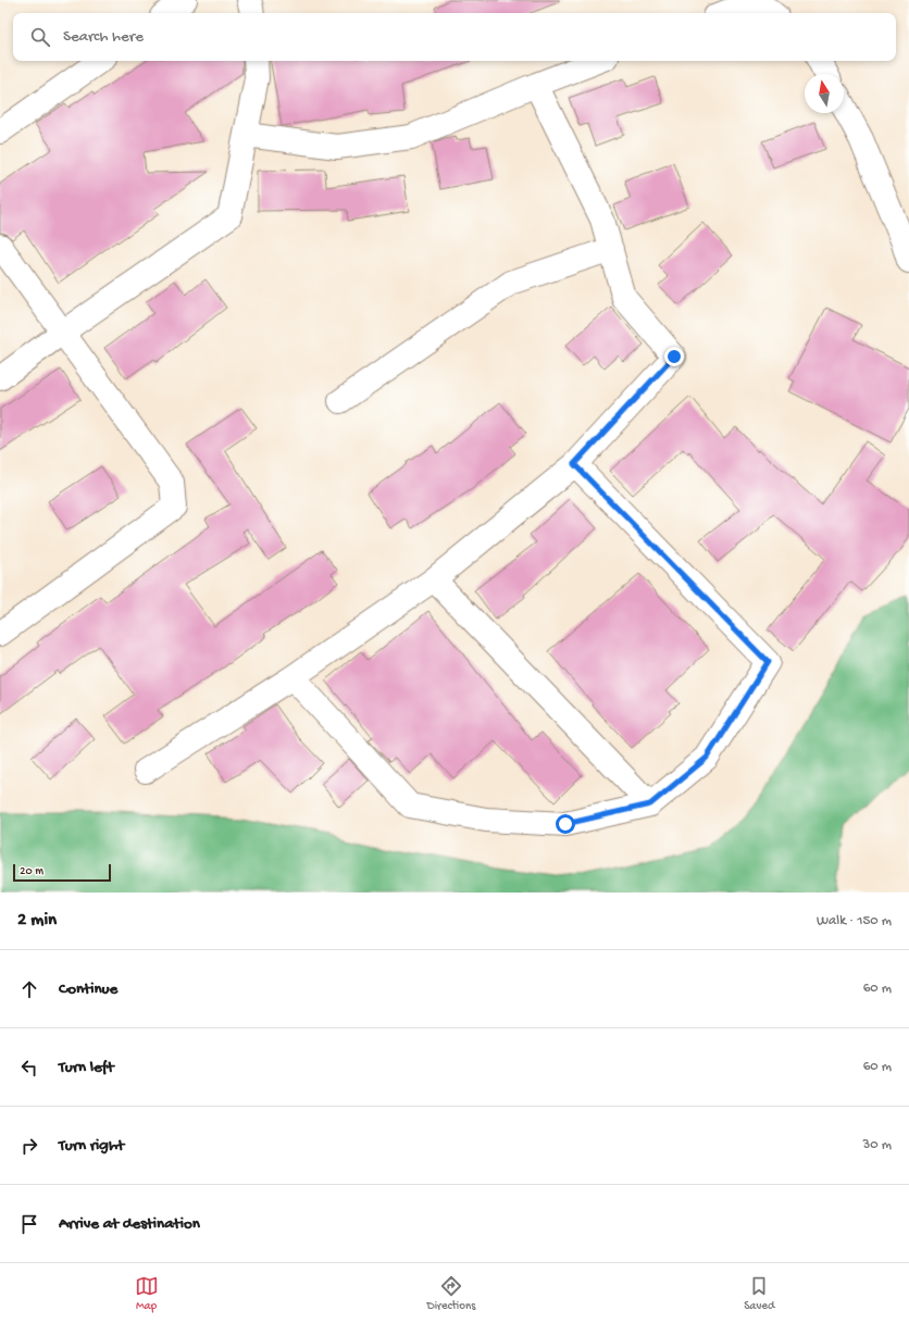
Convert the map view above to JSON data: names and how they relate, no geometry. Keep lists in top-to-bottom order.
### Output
{
  "scale_bar": "20 m",
  "north": "top",
  "page": {
    "search": "Search here",
    "scale": "20 m",
    "heading": ["2 min", "Walk · 150 m"],
    "list": [
      ["Continue", "60 m"],
      ["Turn left", "60 m"],
      ["Turn right", "30 m"],
      "Arrive at destination"
    ],
    "nav": ["Map", "Directions", "Saved"]
  }
}
